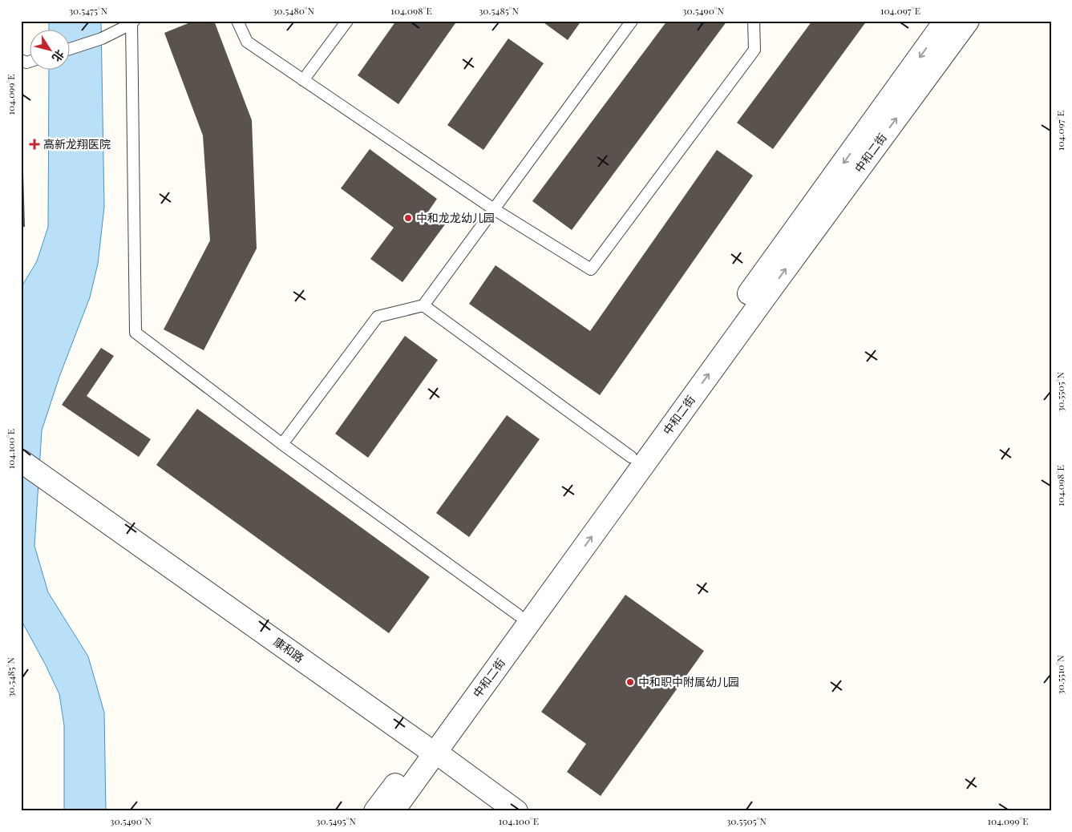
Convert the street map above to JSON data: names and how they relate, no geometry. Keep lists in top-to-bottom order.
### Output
{
  "streets": {
    "street": ["中和二街", "康和路"]
  },
  "crossings": [
    ["中和二街", "康和路"]
  ],
  "places": {
    "health": ["高新龙翔医院"],
    "other": ["中和龙龙幼儿园", "中和职中附属幼儿园"]
  },
  "north": "bottom right",
  "coordinates": [
    "30.5475°N",
    "30.5480°N",
    "104.098°E",
    "30.5485°N",
    "30.5490°N",
    "104.097°E",
    "104.099°E",
    "30.5505°N",
    "104.100°E",
    "30.5510°N",
    "30.5495°N"
  ]
}
